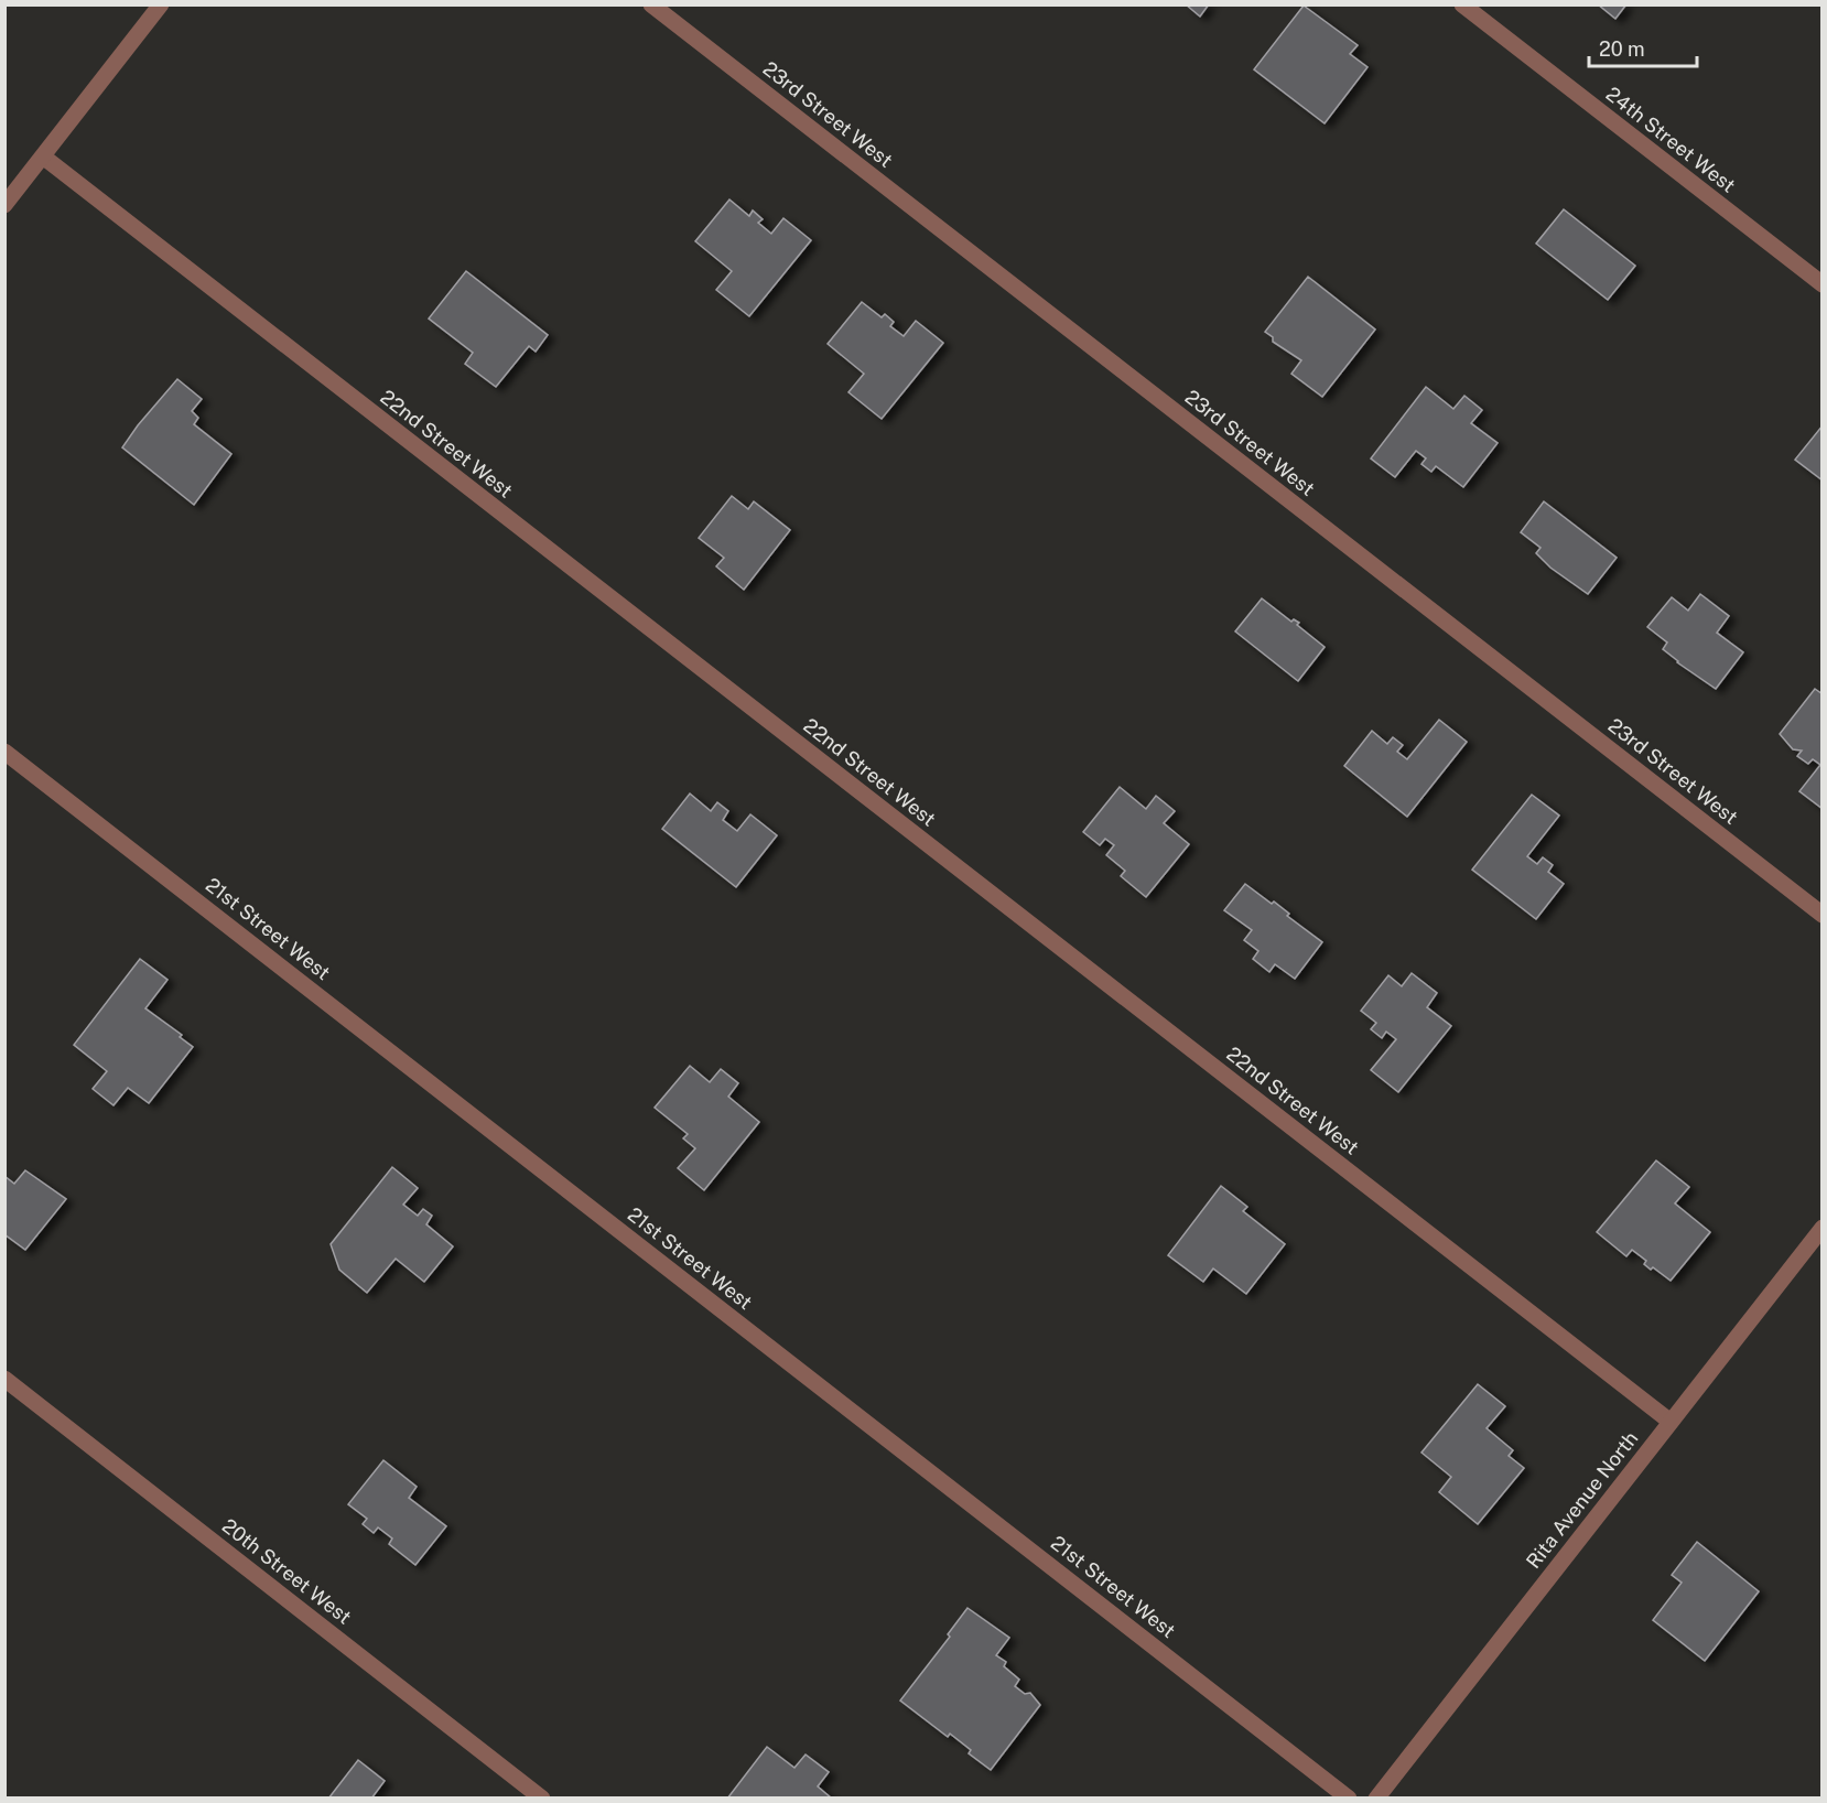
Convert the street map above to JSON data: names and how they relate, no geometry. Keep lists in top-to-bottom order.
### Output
{
  "streets": {
    "street": [
      "23rd Street West",
      "24th Street West",
      "22nd Street West",
      "21st Street West",
      "Rita Avenue North",
      "20th Street West"
    ]
  },
  "crossings": [
    ["22nd Street West", "Rita Avenue North"]
  ],
  "scale_bar": "20 m"
}
